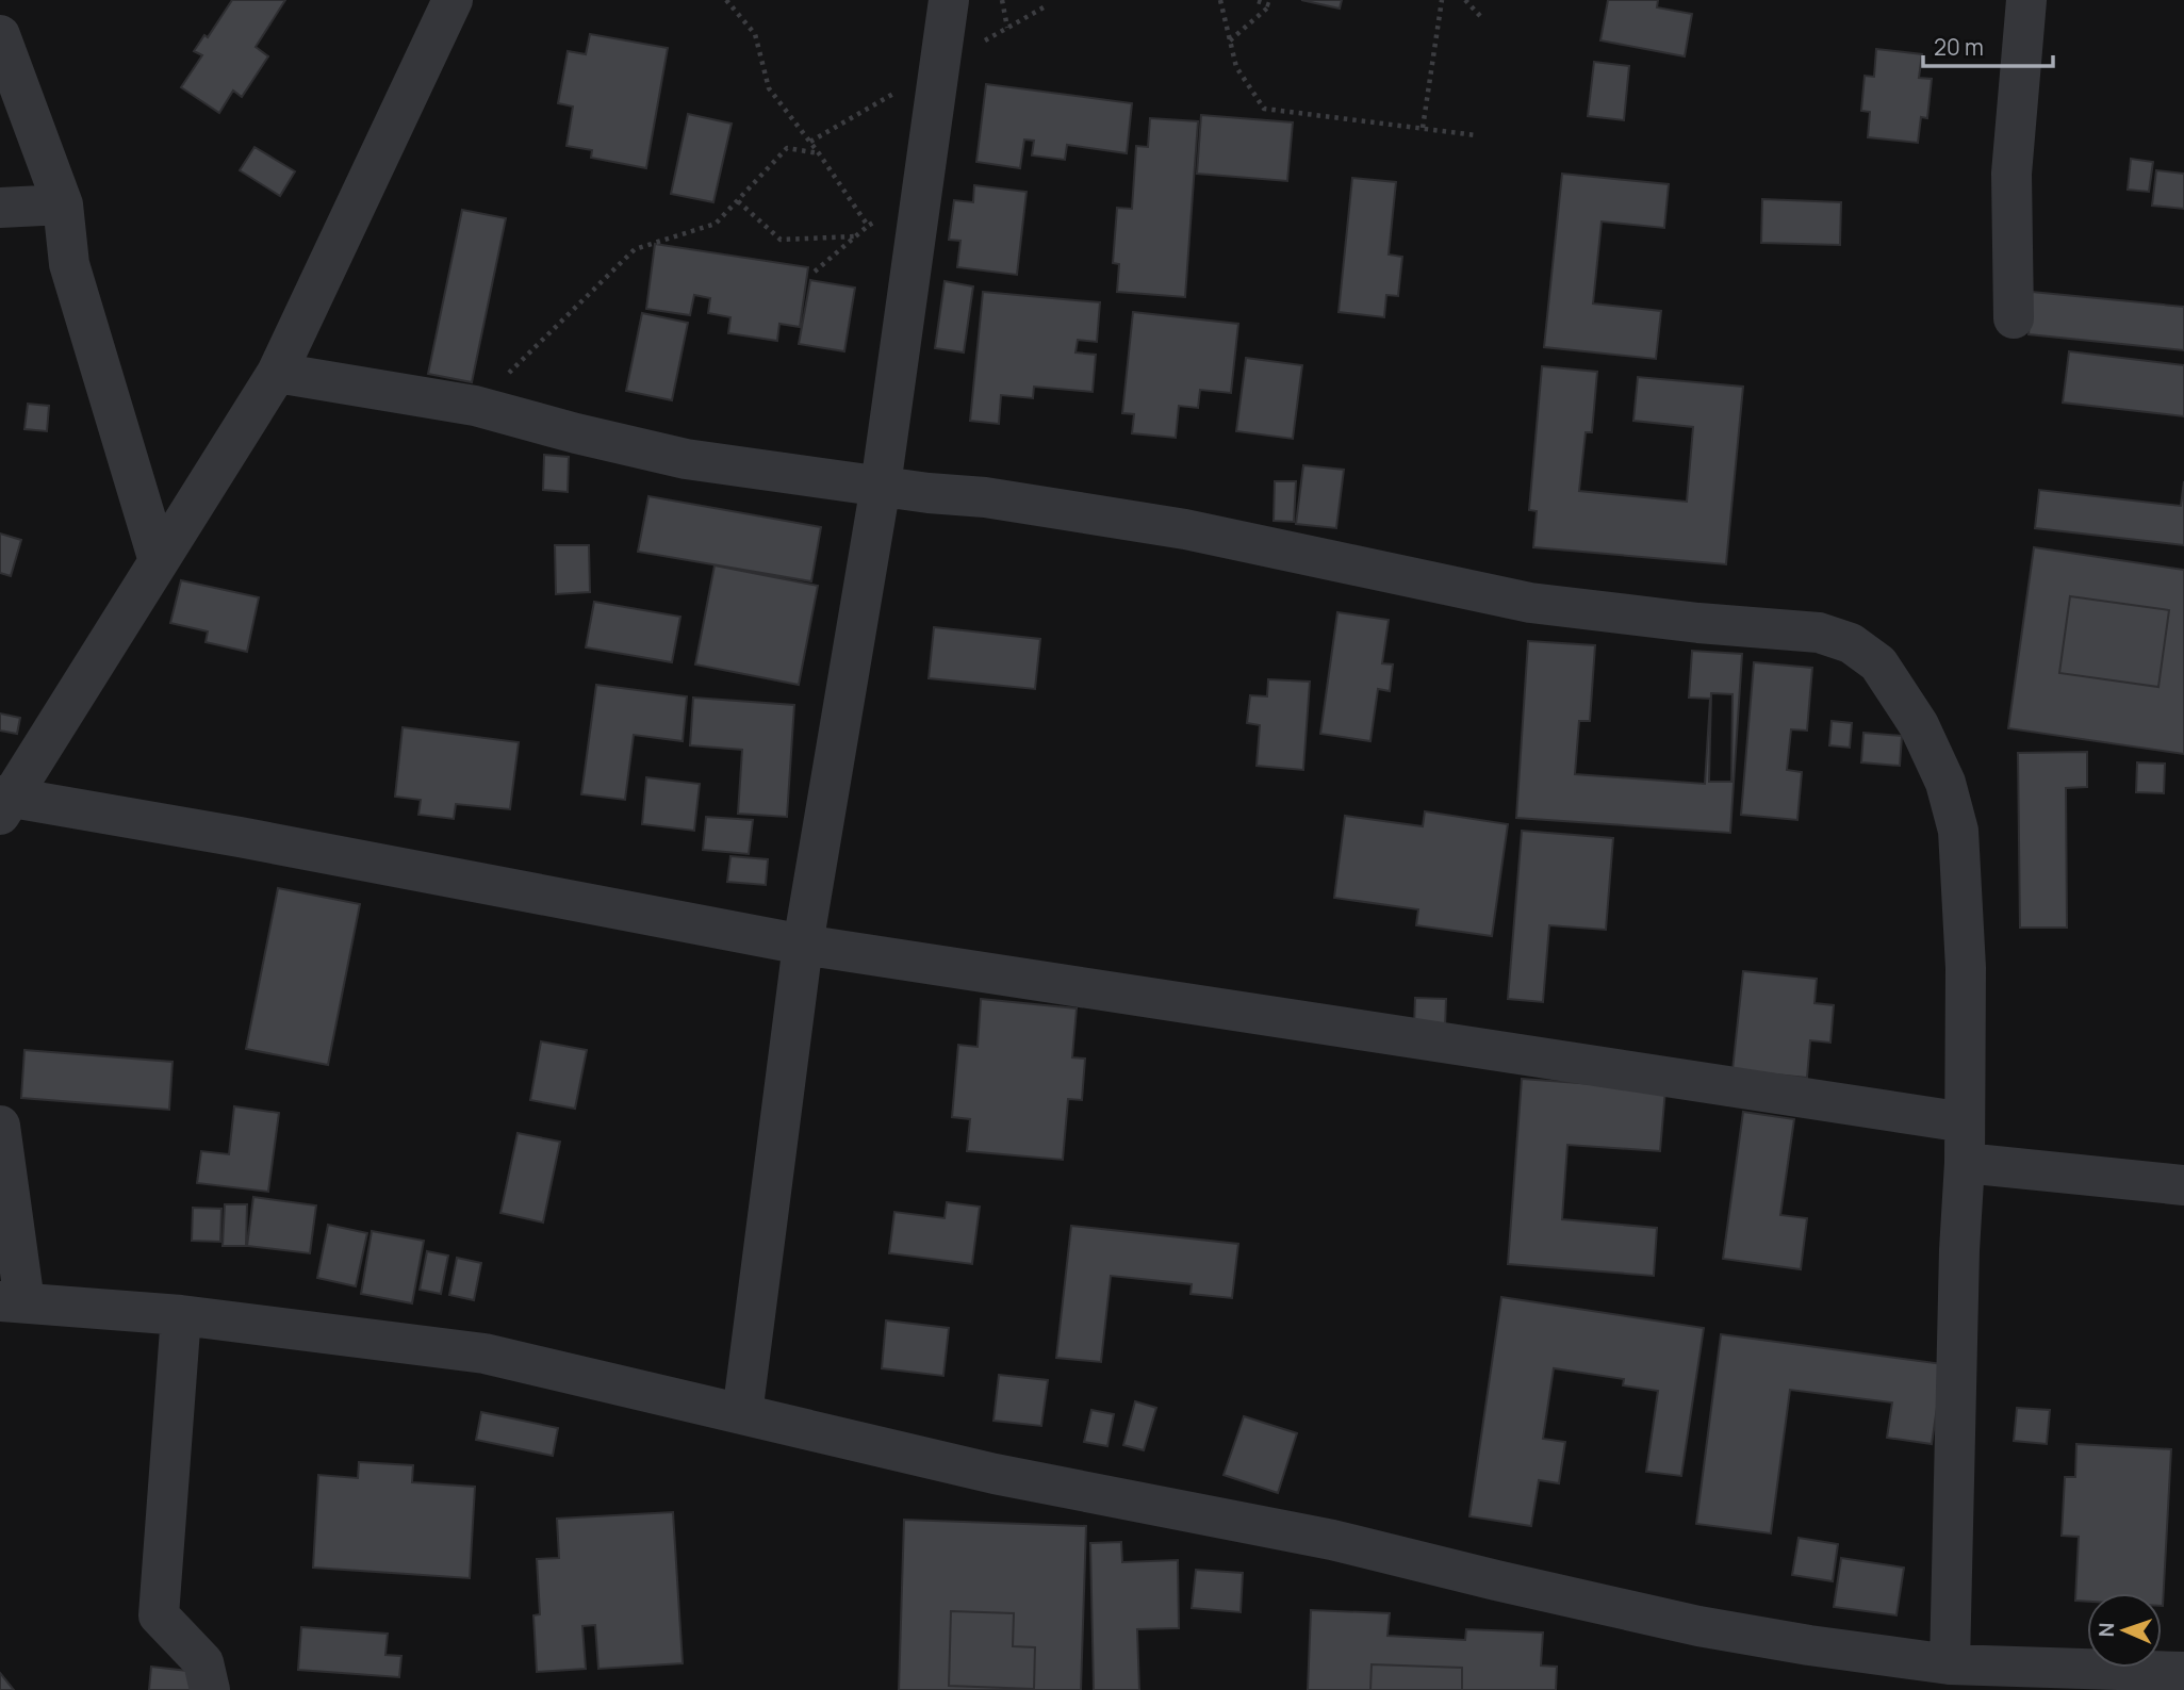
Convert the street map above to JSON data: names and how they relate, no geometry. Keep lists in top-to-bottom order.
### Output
{
  "scale_bar": "20 m",
  "north": "left"
}
